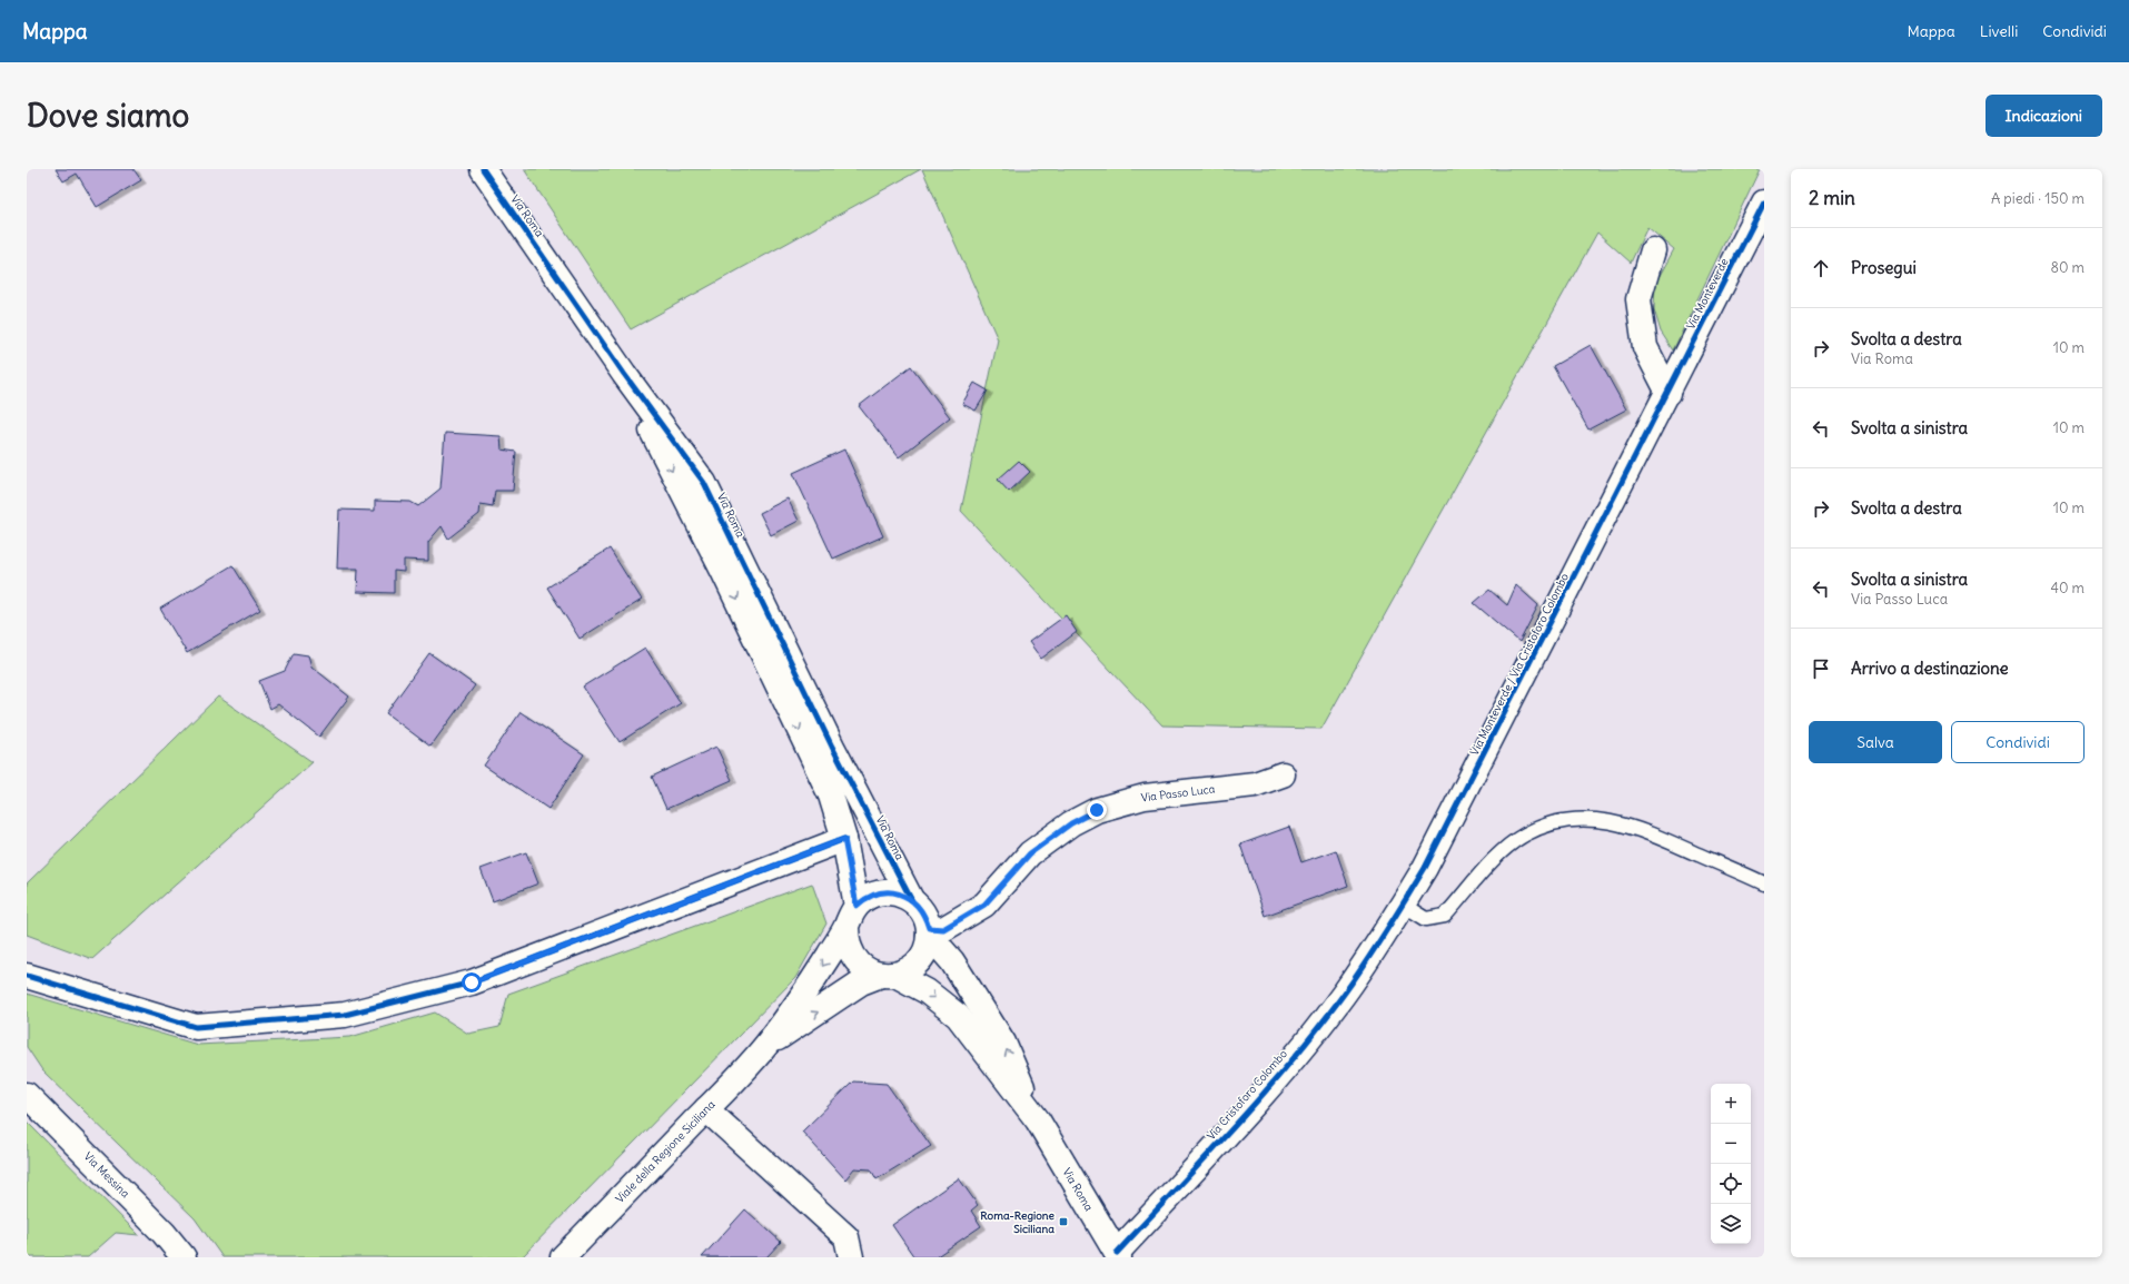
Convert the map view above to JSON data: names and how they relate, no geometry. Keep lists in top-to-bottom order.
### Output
{
  "streets": {
    "street": [
      "Via Roma",
      "Via Monteverde",
      "Via Monteverde / Via Cristoforo Colombo",
      "Via Passo Luca",
      "Via Cristoforo Colombo",
      "Viale della Regione Siciliana",
      "Via Messina"
    ]
  },
  "crossings": [
    ["Via Roma", "Via Passo Luca"],
    ["Via Roma", "Via Cristoforo Colombo"],
    ["Via Monteverde", "Via Monteverde / Via Cristoforo Colombo"],
    ["Via Monteverde / Via Cristoforo Colombo", "Via Cristoforo Colombo"]
  ],
  "places": {
    "transit": ["Roma-Regione Siciliana"]
  },
  "page": {
    "header": "Mappa",
    "nav": ["Mappa", "Livelli", "Condividi"],
    "buttons": [
      "Indicazioni",
      ["Salva", "Condividi"]
    ],
    "title": "Dove siamo",
    "heading": ["2 min", "A piedi · 150 m"],
    "list": [
      ["Prosegui", "80 m"],
      ["Svolta a destra", "Via Roma", "10 m"],
      ["Svolta a sinistra", "10 m"],
      ["Svolta a destra", "10 m"],
      ["Svolta a sinistra", "Via Passo Luca", "40 m"],
      "Arrivo a destinazione"
    ],
    "map_buttons": ["+", "−"]
  }
}
